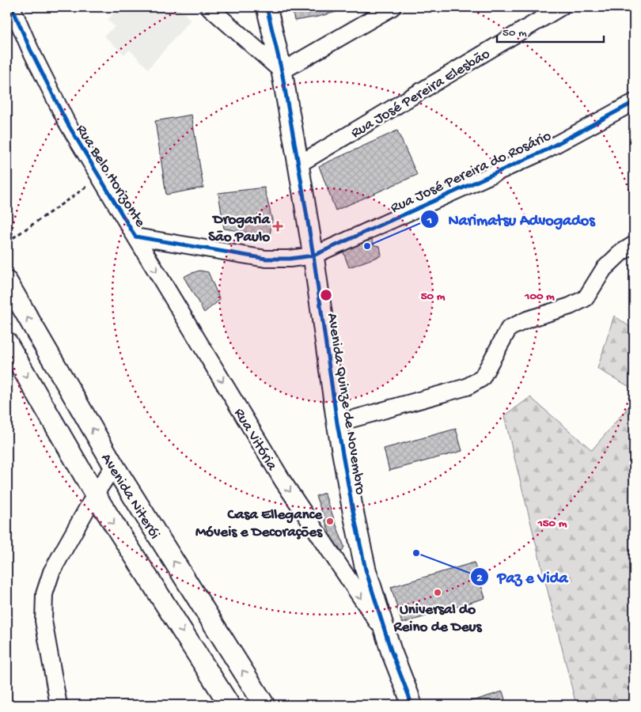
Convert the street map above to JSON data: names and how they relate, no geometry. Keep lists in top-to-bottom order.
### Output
{
  "streets": {
    "main road": ["Avenida Quinze de Novembro", "Avenida Niterói"],
    "street": [
      "Rua José Pereira Elesbão",
      "Rua José Pereira do Rosário",
      "Rua Belo Horizonte",
      "Rua Vitória"
    ]
  },
  "crossings": [
    ["Rua José Pereira Elesbão", "Avenida Quinze de Novembro"],
    ["Rua José Pereira do Rosário", "Rua Belo Horizonte"],
    ["Rua José Pereira do Rosário", "Avenida Quinze de Novembro"],
    ["Rua Belo Horizonte", "Avenida Quinze de Novembro"],
    ["Rua Belo Horizonte", "Rua Vitória"],
    ["Avenida Quinze de Novembro", "Rua Vitória"]
  ],
  "one_way": ["Rua Vitória"],
  "places": {
    "health": ["Drogaria São Paulo"],
    "other": [
      "Narimatsu Advogados",
      "Casa Ellegance Móveis e Decorações",
      "Paz e Vida",
      "Universal do Reino de Deus"
    ]
  },
  "scale_bar": "50 m",
  "rings": ["50 m", "100 m", "150 m"]
}
